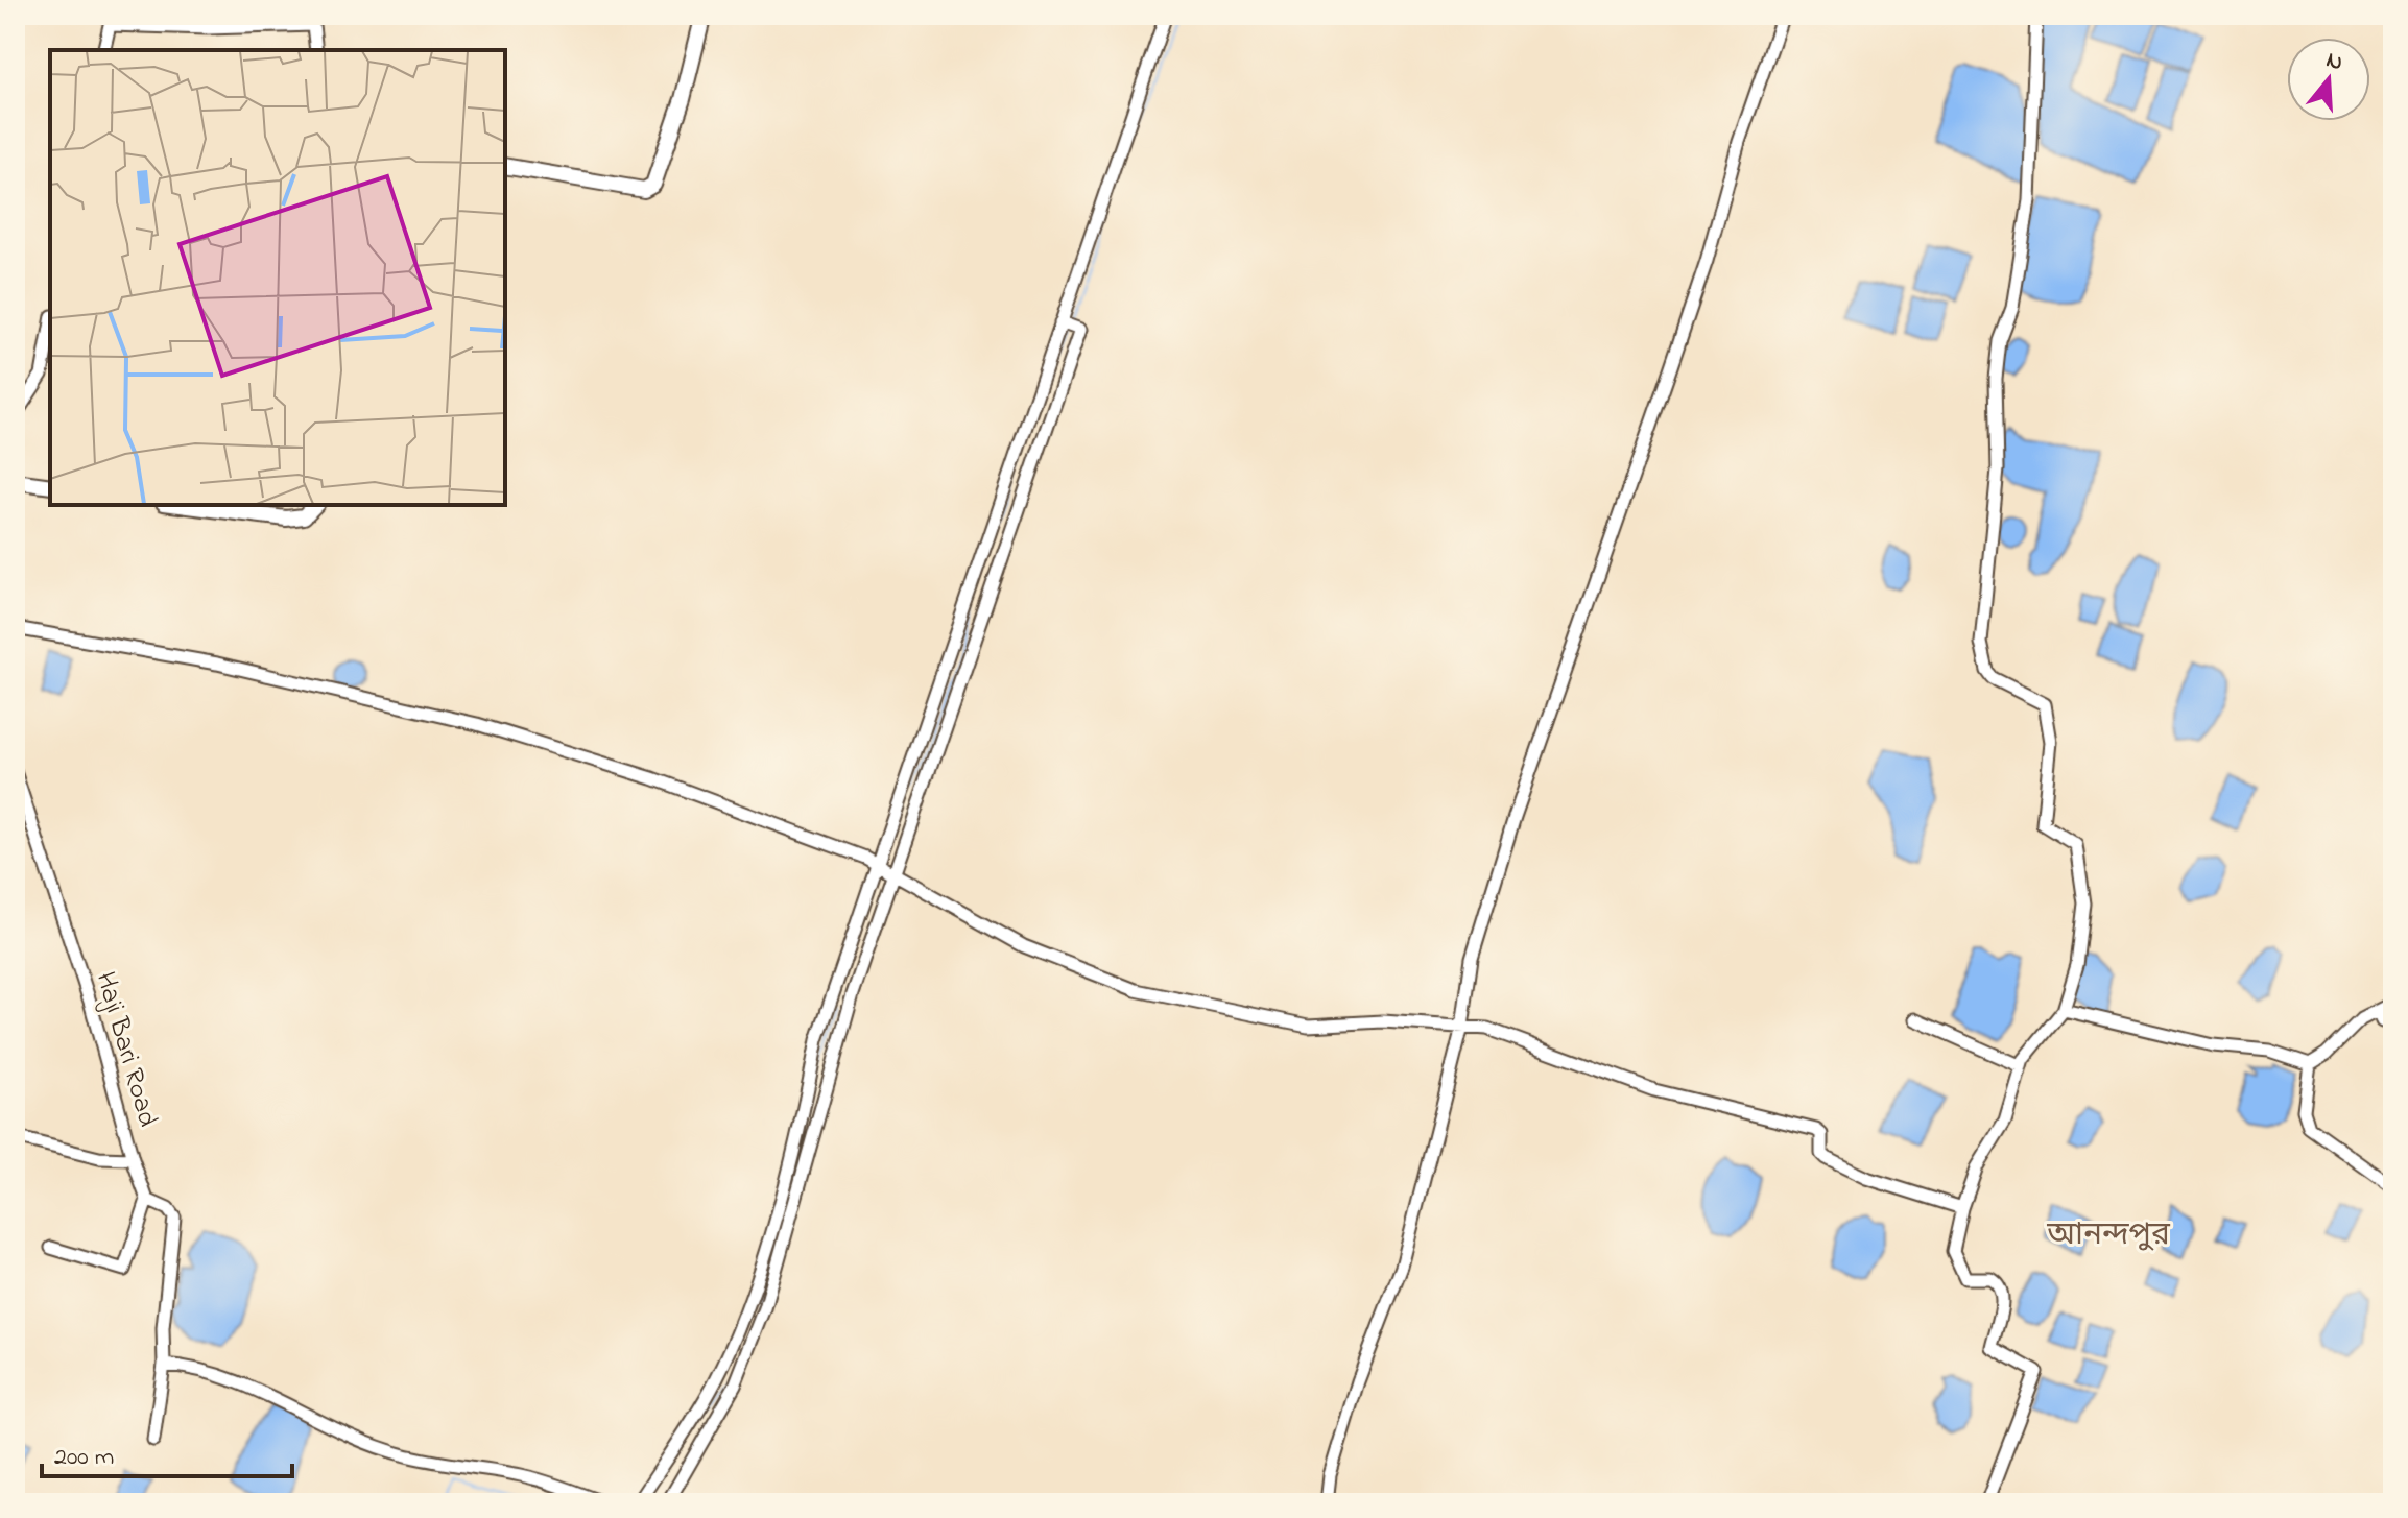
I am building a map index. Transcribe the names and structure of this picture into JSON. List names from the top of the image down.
{
  "streets": {
    "street": ["Haji Bari Road"]
  },
  "districts": ["আনন্দপুর"],
  "scale_bar": "200 m",
  "north": "top"
}
